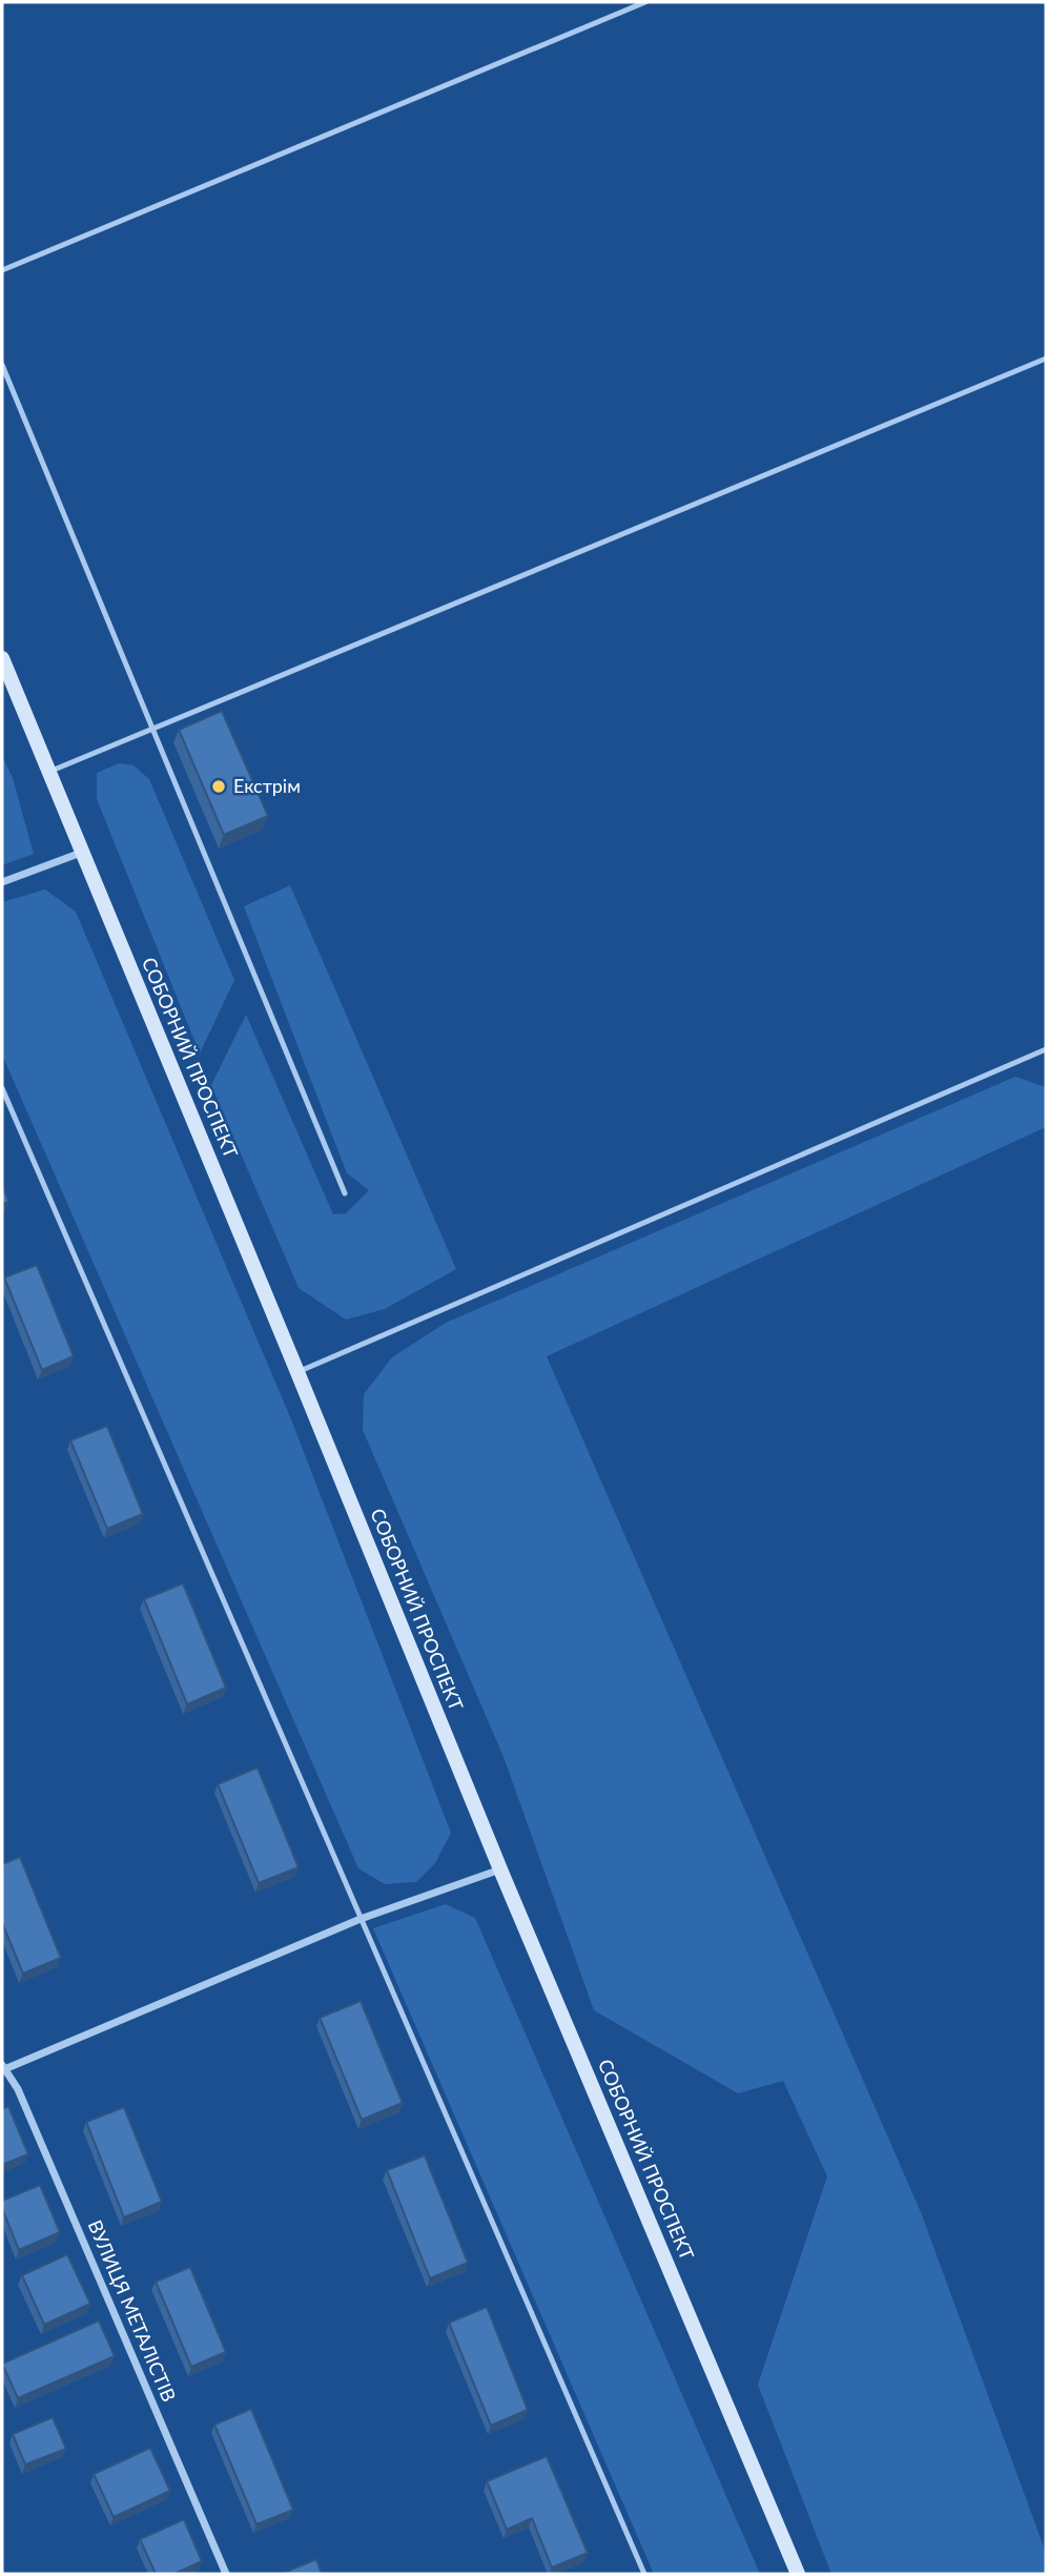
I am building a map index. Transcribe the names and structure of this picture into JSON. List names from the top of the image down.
{
  "streets": {
    "main road": ["СОБОРНИЙ ПРОСПЕКТ"],
    "street": ["ВУЛИЦЯ МЕТАЛІСТІВ"]
  },
  "places": ["Екстрім"]
}
